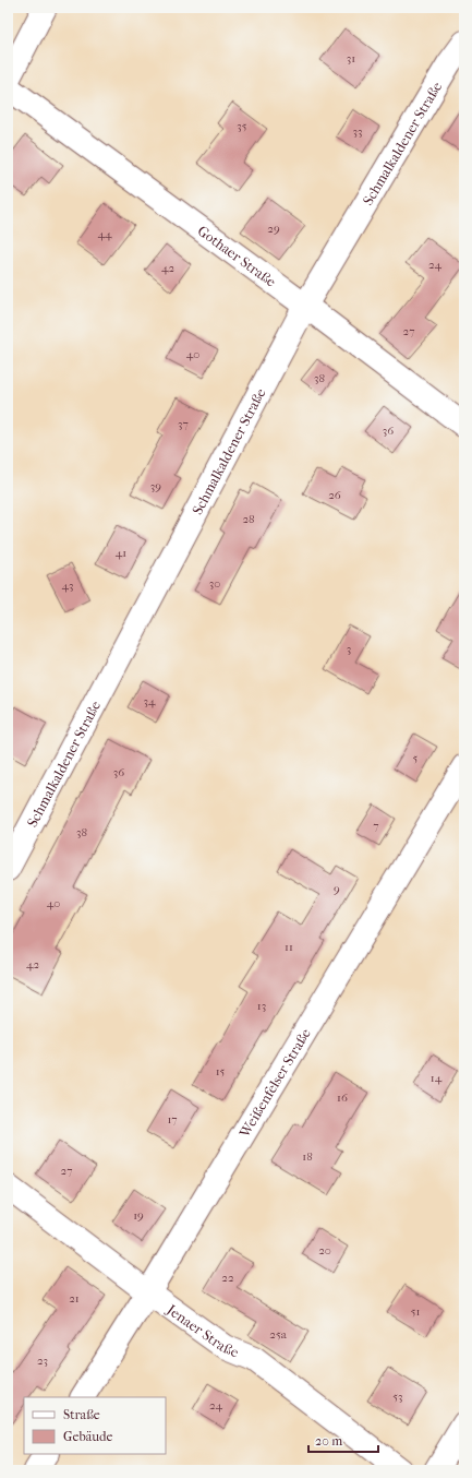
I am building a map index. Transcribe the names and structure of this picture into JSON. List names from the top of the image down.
{
  "streets": {
    "street": [
      "Schmalkaldener Straße",
      "Gothaer Straße",
      "Weißenfelser Straße",
      "Jenaer Straße"
    ]
  },
  "crossings": [
    ["Schmalkaldener Straße", "Gothaer Straße"],
    ["Weißenfelser Straße", "Jenaer Straße"]
  ],
  "house_numbers": [
    "31",
    "35",
    "33",
    "29",
    "44",
    "24",
    "42",
    "27",
    "40",
    "38",
    "37",
    "36",
    "39",
    "26",
    "28",
    "41",
    "30",
    "43",
    "3",
    "34",
    "5",
    "36",
    "7",
    "38",
    "9",
    "40",
    "11",
    "42",
    "13",
    "15",
    "14",
    "16",
    "17",
    "18",
    "27",
    "19",
    "20",
    "22",
    "21",
    "51",
    "25a",
    "23",
    "53",
    "24"
  ],
  "legend": ["Straße", "Gebäude"],
  "scale_bar": "20 m"
}
